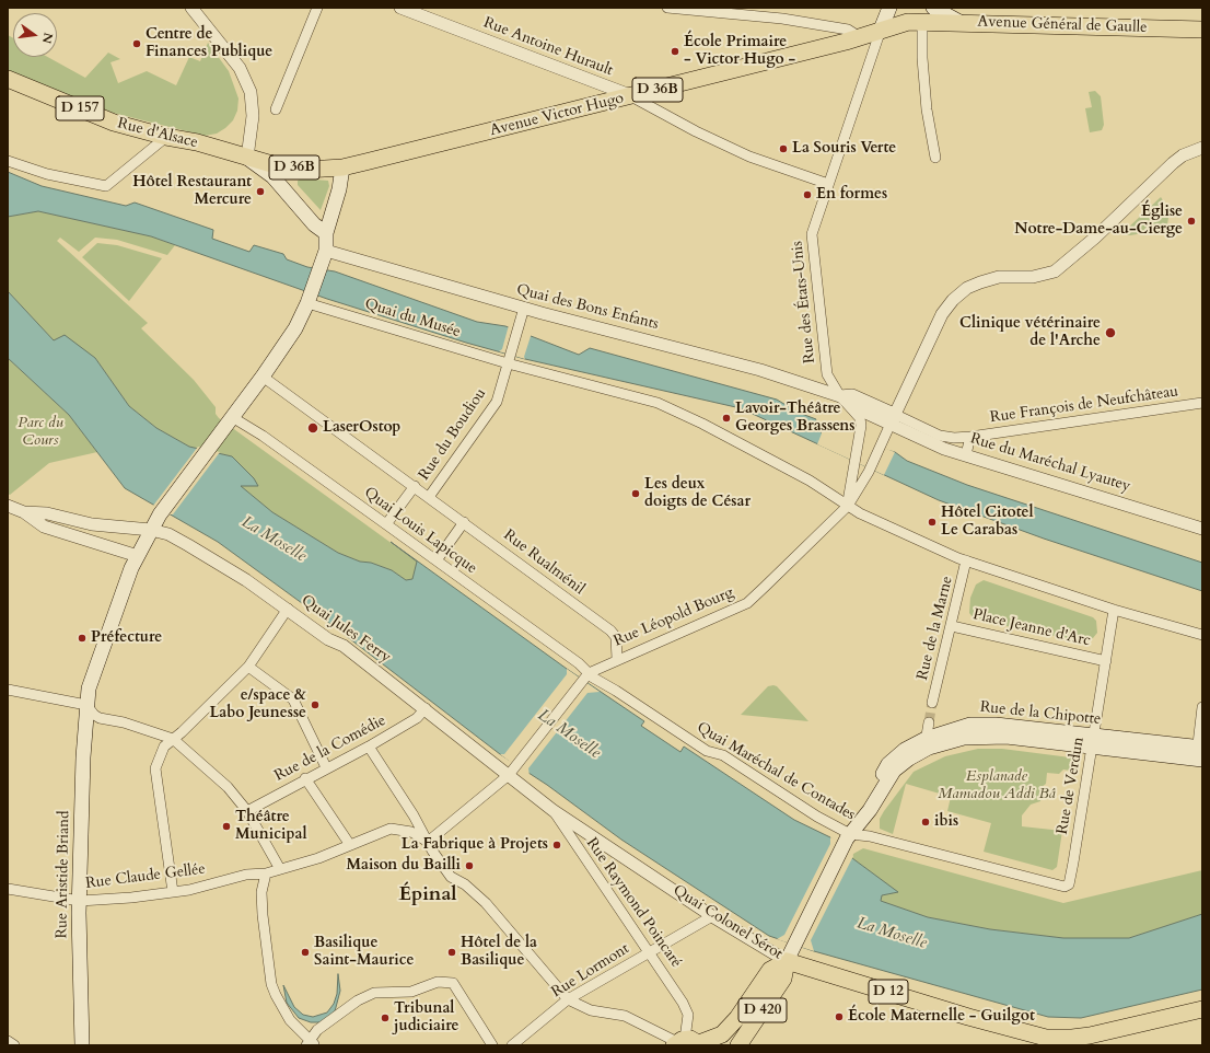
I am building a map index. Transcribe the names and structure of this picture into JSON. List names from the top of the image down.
{
  "streets": {
    "main road": [
      "Avenue Général de Gaulle",
      "D 36B",
      "D 157",
      "Avenue Victor Hugo",
      "Rue d'Alsace",
      "Rue de la Chipotte",
      "Rue Aristide Briand",
      "Quai Colonel Sérot",
      "D 12",
      "D 420"
    ],
    "street": [
      "Rue Antoine Hurault",
      "Rue des États-Unis",
      "Quai des Bons Enfants",
      "Quai du Musée",
      "Rue François de Neufchâteau",
      "Rue du Boudiou",
      "Rue du Maréchal Lyautey",
      "Quai Louis Lapicque",
      "Rue Rualménil",
      "Rue Léopold Bourg",
      "Rue de la Marne",
      "Place Jeanne d'Arc",
      "Quai Jules Ferry",
      "Rue de la Comédie",
      "Quai Maréchal de Contades",
      "Rue de Verdun",
      "Rue Claude Gellée",
      "Rue Raymond Poincaré",
      "Rue Lormont"
    ]
  },
  "crossings": [
    ["Avenue Général de Gaulle", "Avenue Victor Hugo"],
    ["Rue Antoine Hurault", "Avenue Victor Hugo"],
    ["Rue Antoine Hurault", "Rue des États-Unis"],
    ["D 36B", "D 157"],
    ["D 36B", "Avenue Victor Hugo"],
    ["D 36B", "Rue d'Alsace"],
    ["D 36B", "Rue Aristide Briand"],
    ["D 157", "Rue d'Alsace"],
    ["D 157", "Rue Aristide Briand"],
    ["Avenue Victor Hugo", "Rue des États-Unis"],
    ["Avenue Victor Hugo", "Rue Aristide Briand"],
    ["Rue des États-Unis", "Quai des Bons Enfants"],
    ["Rue des États-Unis", "Quai du Musée"],
    ["Rue des États-Unis", "Rue Léopold Bourg"],
    ["Quai des Bons Enfants", "Rue François de Neufchâteau"],
    ["Quai des Bons Enfants", "Rue du Boudiou"],
    ["Quai des Bons Enfants", "Rue du Maréchal Lyautey"],
    ["Quai des Bons Enfants", "Rue Léopold Bourg"],
    ["Quai des Bons Enfants", "Rue Aristide Briand"],
    ["Quai du Musée", "Rue du Boudiou"],
    ["Quai du Musée", "Rue Léopold Bourg"],
    ["Quai du Musée", "Rue de la Marne"],
    ["Quai du Musée", "Rue Aristide Briand"],
    ["Rue François de Neufchâteau", "Rue du Maréchal Lyautey"],
    ["Rue François de Neufchâteau", "Rue Léopold Bourg"],
    ["Rue du Boudiou", "Rue Rualménil"],
    ["Rue du Maréchal Lyautey", "Rue Léopold Bourg"],
    ["Quai Louis Lapicque", "Rue Léopold Bourg"],
    ["Quai Louis Lapicque", "Quai Maréchal de Contades"],
    ["Quai Louis Lapicque", "Rue Aristide Briand"],
    ["Rue Rualménil", "Rue Léopold Bourg"],
    ["Rue Rualménil", "Rue Aristide Briand"],
    ["Rue Léopold Bourg", "Quai Maréchal de Contades"],
    ["Rue de la Marne", "Place Jeanne d'Arc"],
    ["Place Jeanne d'Arc", "Rue de Verdun"],
    ["Quai Jules Ferry", "Rue de la Comédie"],
    ["Quai Jules Ferry", "Rue Aristide Briand"],
    ["Quai Jules Ferry", "Quai Colonel Sérot"],
    ["Rue de la Chipotte", "Quai Maréchal de Contades"],
    ["Rue de la Chipotte", "Rue de Verdun"],
    ["Rue de la Chipotte", "Quai Colonel Sérot"],
    ["Rue de la Chipotte", "D 420"],
    ["Quai Maréchal de Contades", "Rue de Verdun"],
    ["Rue Aristide Briand", "Rue Claude Gellée"],
    ["Rue Raymond Poincaré", "Quai Colonel Sérot"],
    ["Rue Raymond Poincaré", "Rue Lormont"],
    ["Rue Raymond Poincaré", "D 420"],
    ["Quai Colonel Sérot", "Rue Lormont"],
    ["Quai Colonel Sérot", "D 420"]
  ],
  "districts": ["Épinal"],
  "water": ["La Moselle"],
  "parks": ["Parc du Cours", "Esplanade Mamadou Addi Bâ"],
  "places": [
    "Centre de Finances Publique",
    "École Primaire - Victor Hugo -",
    "La Souris Verte",
    "Hôtel Restaurant Mercure",
    "En formes",
    "Église Notre-Dame-au-Cierge",
    "Clinique vétérinaire de l'Arche",
    "Lavoir-Théâtre Georges Brassens",
    "LaserOstop",
    "Les deux doigts de César",
    "Hôtel Citotel Le Carabas",
    "Préfecture",
    "e/space & Labo Jeunesse",
    "ibis",
    "Théâtre Municipal",
    "La Fabrique à Projets",
    "Maison du Bailli",
    "Basilique Saint-Maurice",
    "Hôtel de la Basilique",
    "École Maternelle - Guilgot",
    "Tribunal judiciaire"
  ],
  "north": "right"
}
